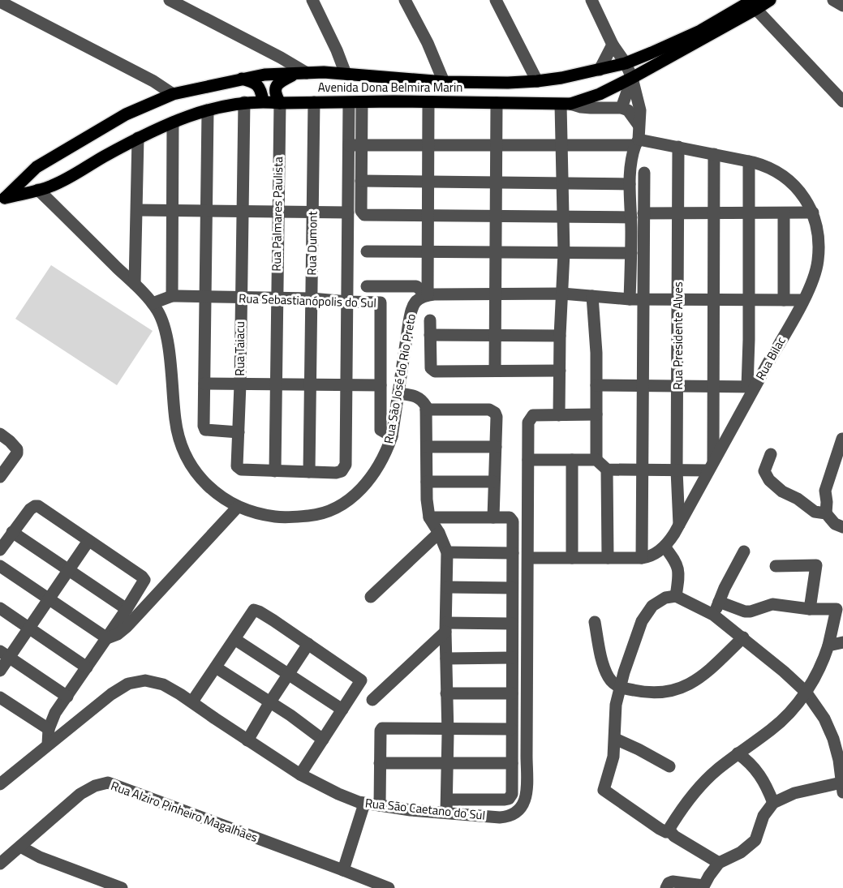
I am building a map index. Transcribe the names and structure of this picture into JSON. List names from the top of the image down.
{
  "streets": {
    "main road": ["Avenida Dona Belmira Marin"],
    "street": [
      "Rua Palmares Paulista",
      "Rua Dumont",
      "Rua Sebastianópolis do Sul",
      "Rua Presidente Alves",
      "Rua Taiacu",
      "Rua Bilac",
      "Rua São José do Rio Preto",
      "Rua São Caetano do Sul",
      "Rua Alziro Pinheiro Magalhães"
    ]
  },
  "crossings": [
    ["Avenida Dona Belmira Marin", "Rua Palmares Paulista"],
    ["Avenida Dona Belmira Marin", "Rua Dumont"],
    ["Avenida Dona Belmira Marin", "Rua Taiacu"],
    ["Avenida Dona Belmira Marin", "Rua São José do Rio Preto"],
    ["Rua Palmares Paulista", "Rua Sebastianópolis do Sul"],
    ["Rua Palmares Paulista", "Rua Taiacu"],
    ["Rua Dumont", "Rua Sebastianópolis do Sul"],
    ["Rua Dumont", "Rua Taiacu"],
    ["Rua Sebastianópolis do Sul", "Rua Taiacu"],
    ["Rua Sebastianópolis do Sul", "Rua São José do Rio Preto"],
    ["Rua Presidente Alves", "Rua Bilac"],
    ["Rua Bilac", "Rua São Caetano do Sul"]
  ]
}
